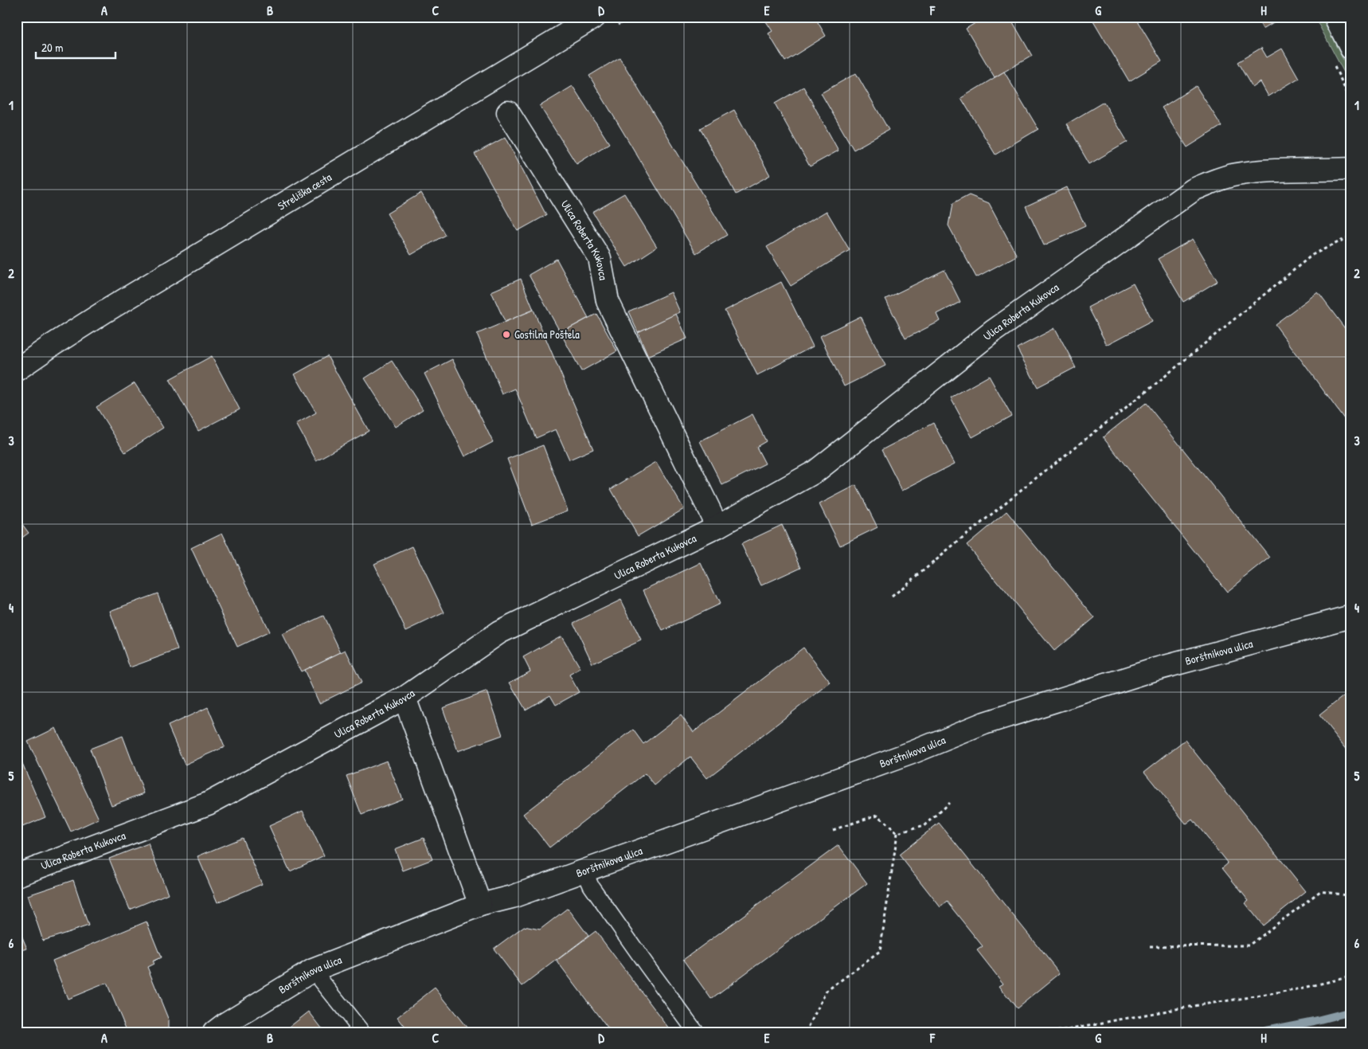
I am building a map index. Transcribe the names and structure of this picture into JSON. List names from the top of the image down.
{
  "streets": {
    "street": ["Streliška cesta", "Ulica Roberta Kukovca", "Borštnikova ulica"]
  },
  "places": ["Gostilna Poštela"],
  "scale_bar": "20 m",
  "grid": {
    "columns": [
      "A",
      "B",
      "C",
      "D",
      "E",
      "F",
      "G",
      "H"
    ],
    "rows": [
      "1",
      "2",
      "3",
      "4",
      "5",
      "6"
    ]
  }
}
